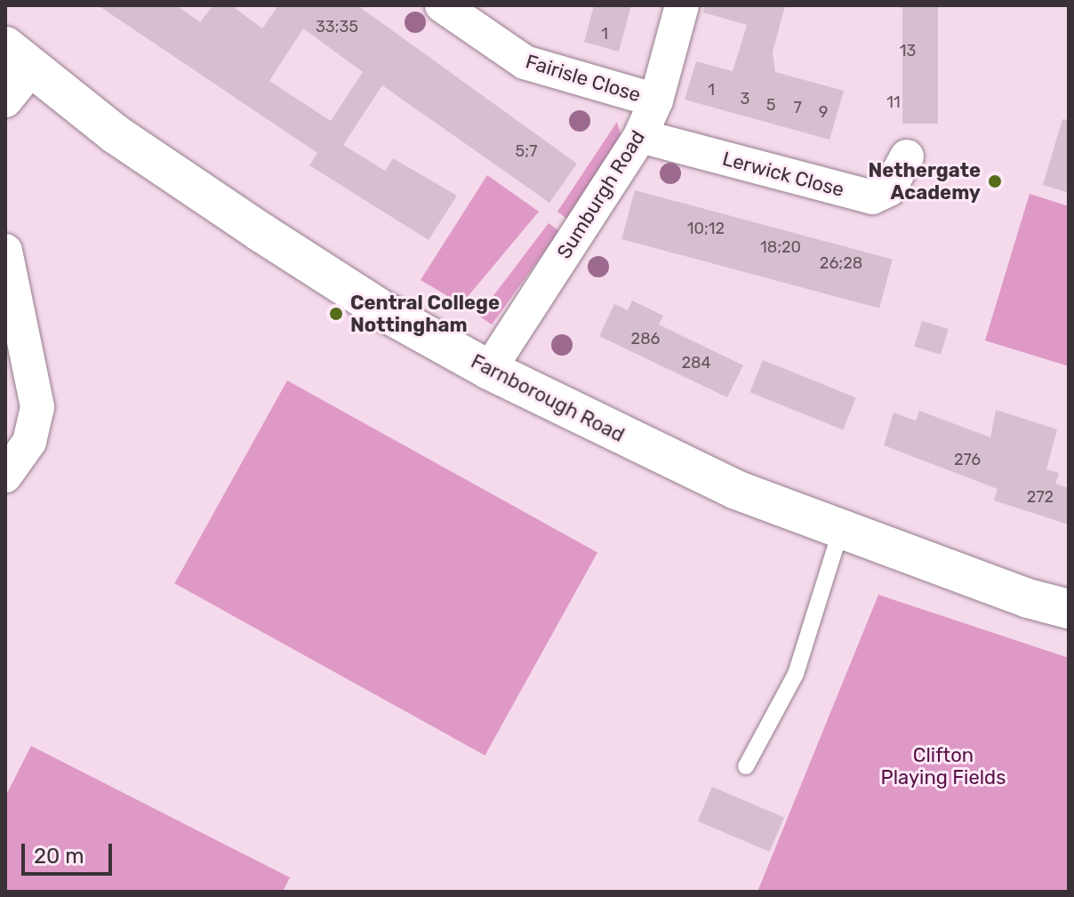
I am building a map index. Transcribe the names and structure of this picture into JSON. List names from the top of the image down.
{
  "streets": {
    "street": [
      "Fairisle Close",
      "Lerwick Close",
      "Sumburgh Road",
      "Farnborough Road"
    ]
  },
  "crossings": [
    ["Fairisle Close", "Sumburgh Road"],
    ["Lerwick Close", "Sumburgh Road"],
    ["Sumburgh Road", "Farnborough Road"]
  ],
  "parks": ["Clifton Playing Fields"],
  "places": ["Nethergate Academy", "Central College Nottingham"],
  "house_numbers": [
    "33;35",
    "1",
    "13",
    "1",
    "3",
    "11",
    "5",
    "7",
    "9",
    "5;7",
    "10;12",
    "18;20",
    "26;28",
    "286",
    "284",
    "276",
    "272"
  ],
  "scale_bar": "20 m"
}
